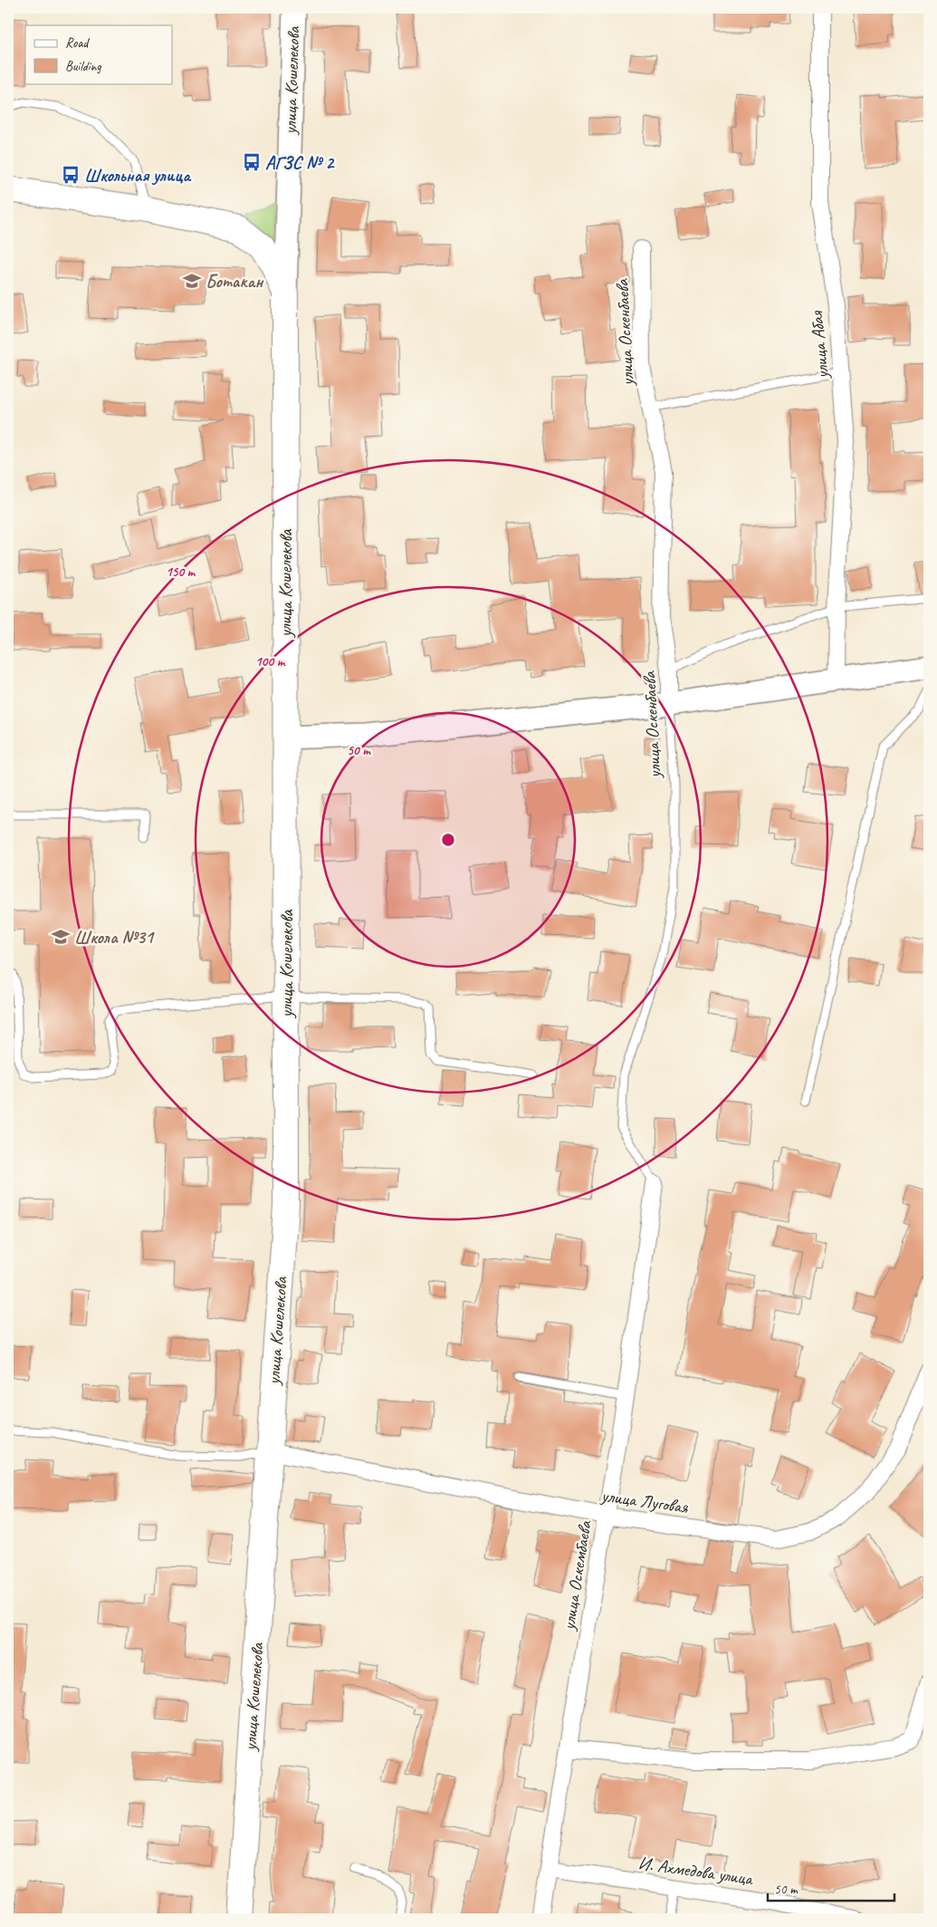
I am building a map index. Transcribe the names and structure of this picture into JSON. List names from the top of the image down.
{
  "streets": {
    "main road": ["улица Кошелекова"],
    "street": [
      "улица Оскенбаева",
      "улица Абая",
      "улица Луговая",
      "улица Оскембаева",
      "И. Ахмедова улица"
    ]
  },
  "crossings": [
    ["улица Кошелекова", "улица Луговая"],
    ["улица Оскенбаева", "улица Оскембаева"],
    ["улица Луговая", "улица Оскембаева"],
    ["улица Оскембаева", "И. Ахмедова улица"]
  ],
  "places": {
    "bus stop": ["АГЗС № 2", "Школьная улица"],
    "school or university": ["Ботакан", "Школа №31"]
  },
  "legend": ["Road", "Building"],
  "scale_bar": "50 m",
  "rings": ["150 m", "100 m", "50 m"]
}
